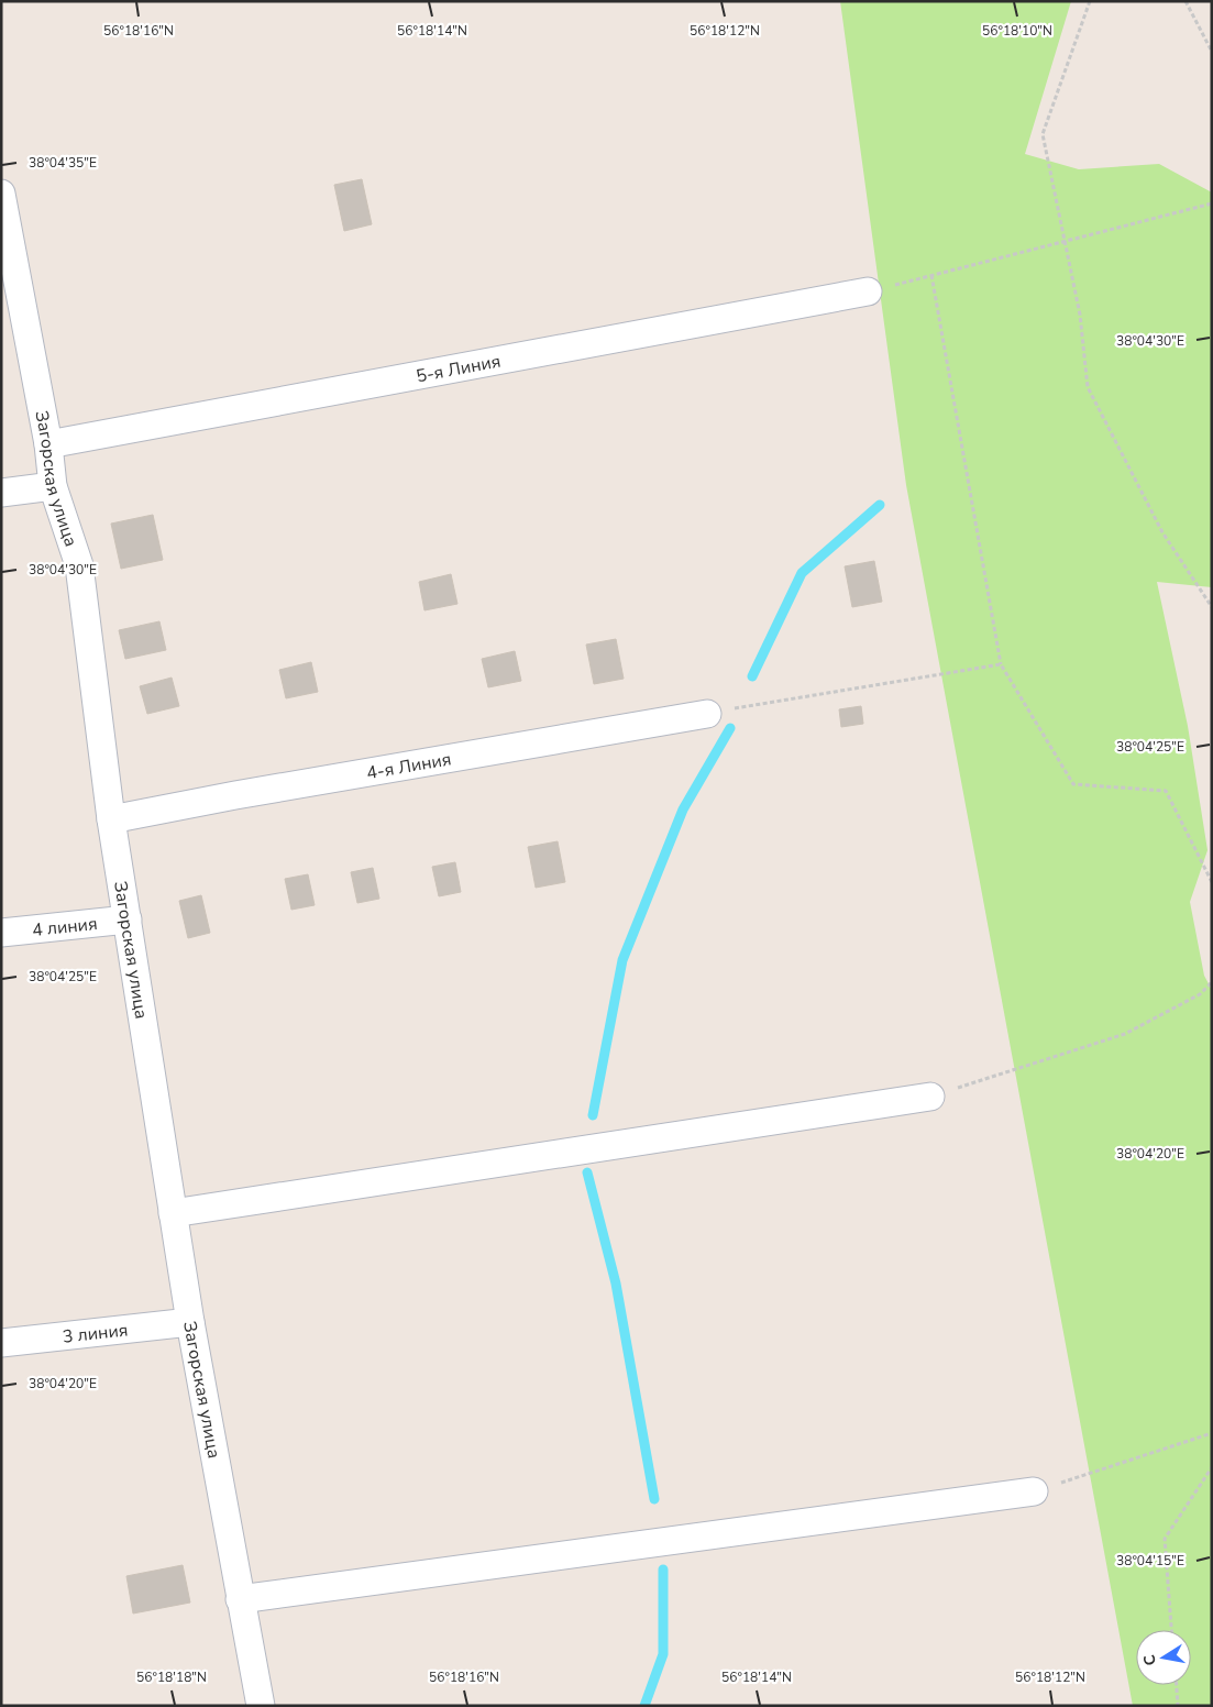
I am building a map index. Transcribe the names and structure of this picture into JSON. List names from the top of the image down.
{
  "streets": {
    "street": [
      "5-я Линия",
      "Загорская улица",
      "4-я Линия",
      "4 линия",
      "3 линия"
    ]
  },
  "crossings": [
    ["5-я Линия", "Загорская улица"],
    ["Загорская улица", "4-я Линия"],
    ["Загорская улица", "4 линия"],
    ["Загорская улица", "3 линия"]
  ],
  "north": "left",
  "coordinates": [
    "56°18'16\"N",
    "56°18'14\"N",
    "56°18'12\"N",
    "56°18'10\"N",
    "38°04'35\"E",
    "38°04'30\"E",
    "38°04'25\"E",
    "38°04'20\"E",
    "38°04'15\"E",
    "56°18'18\"N"
  ]
}
